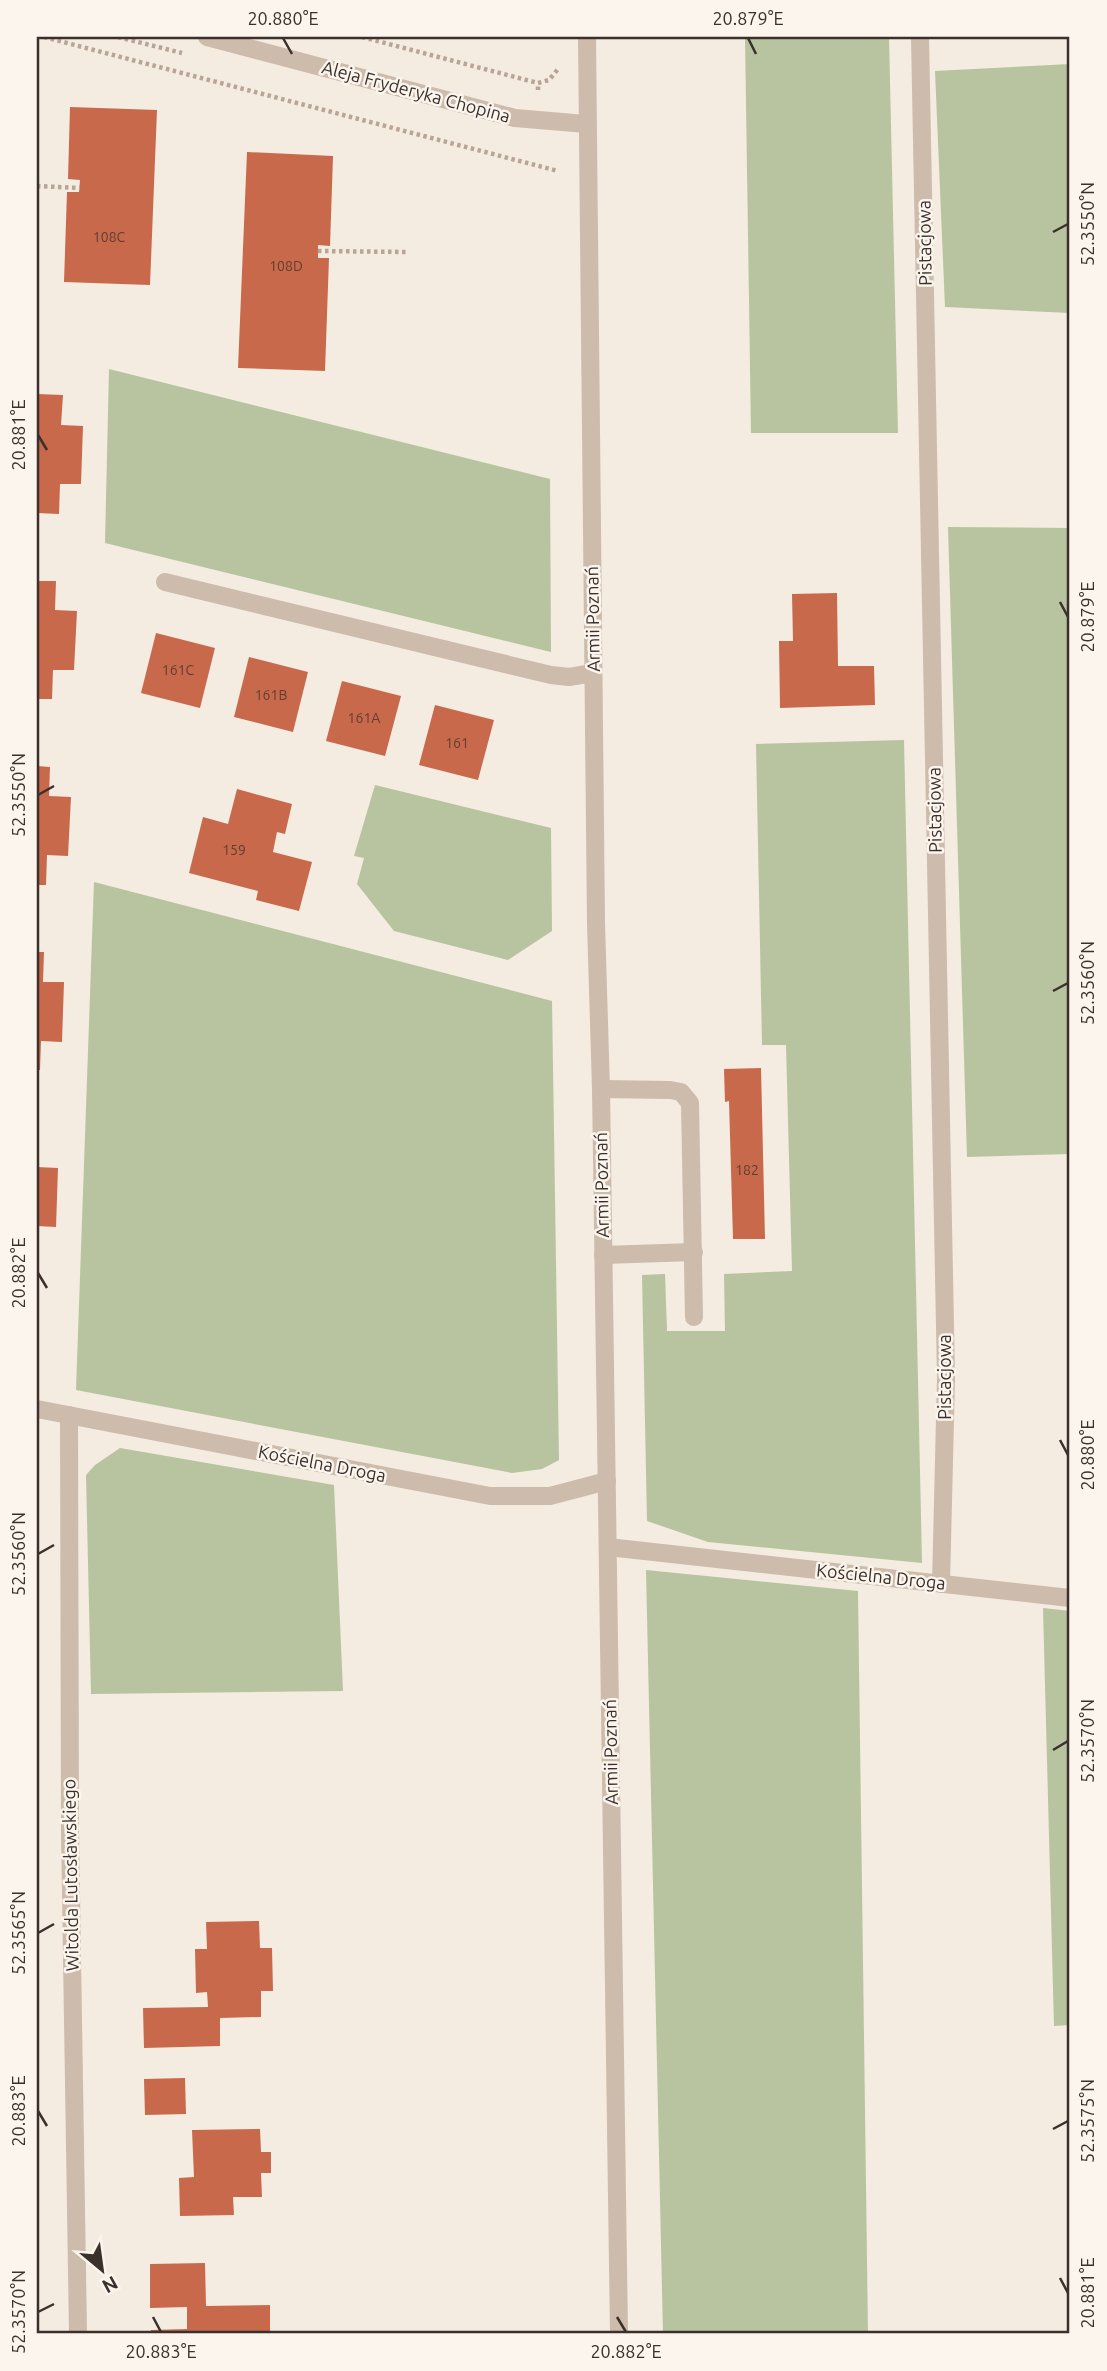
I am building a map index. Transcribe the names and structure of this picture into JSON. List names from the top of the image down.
{
  "streets": {
    "street": [
      "Aleja Fryderyka Chopina",
      "Pistacjowa",
      "Armii Poznań",
      "Kościelna Droga",
      "Witolda Lutosławskiego"
    ]
  },
  "crossings": [
    ["Aleja Fryderyka Chopina", "Armii Poznań"],
    ["Pistacjowa", "Kościelna Droga"],
    ["Armii Poznań", "Kościelna Droga"],
    ["Kościelna Droga", "Witolda Lutosławskiego"]
  ],
  "house_numbers": [
    "108C",
    "108D",
    "161C",
    "161B",
    "161A",
    "161",
    "159",
    "182"
  ],
  "north": "bottom right",
  "coordinates": [
    "20.880°E",
    "20.879°E",
    "52.3550°N",
    "20.881°E",
    "52.3560°N",
    "20.882°E",
    "52.3570°N",
    "52.3565°N",
    "20.883°E",
    "52.3575°N"
  ]
}
